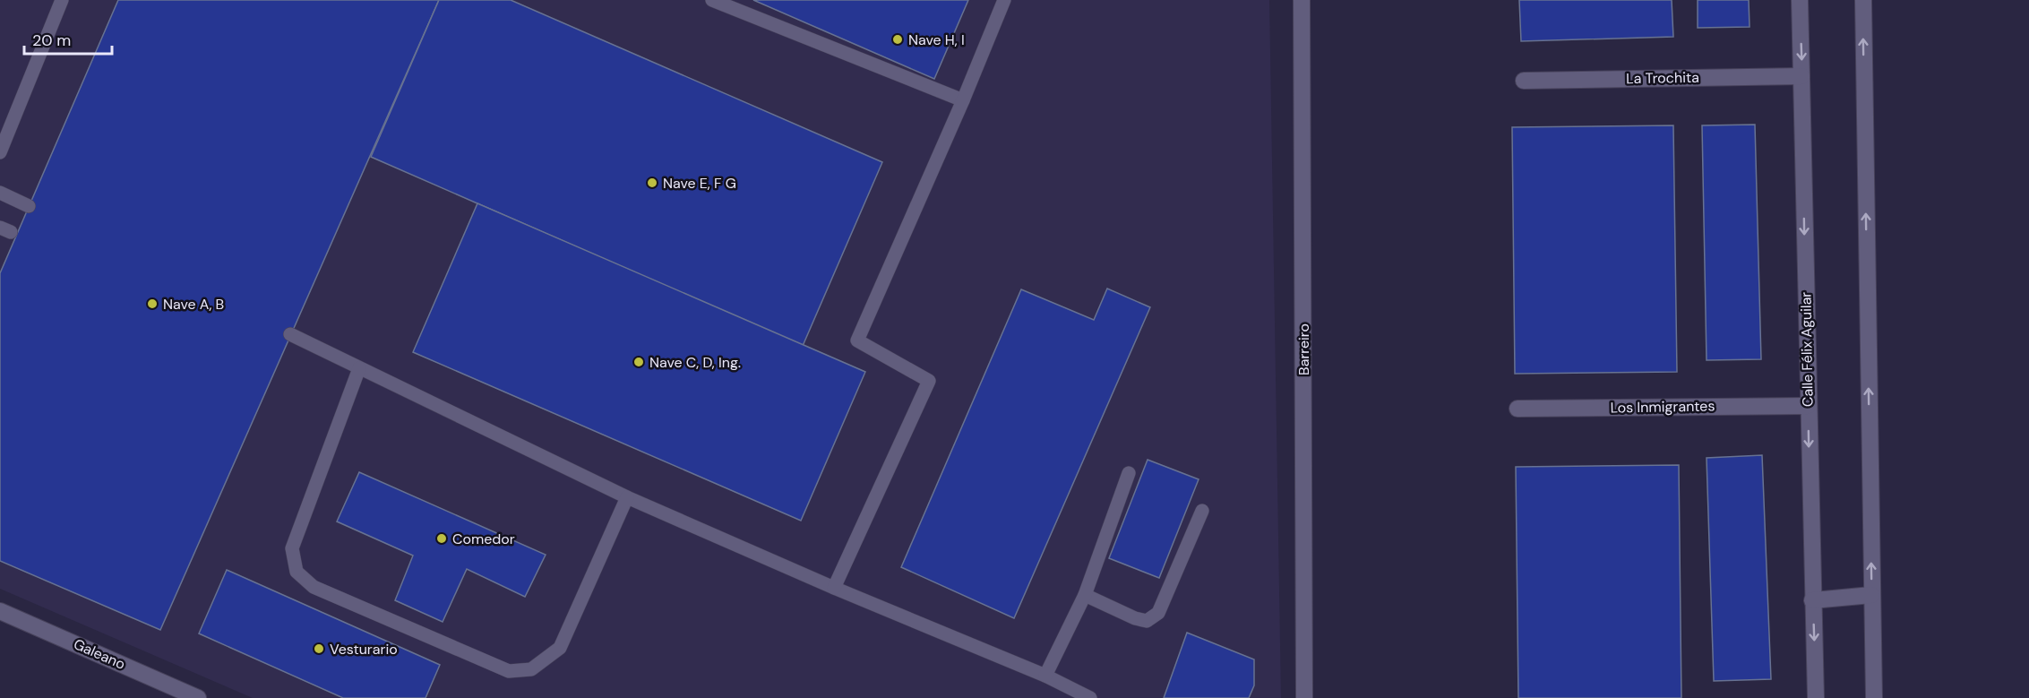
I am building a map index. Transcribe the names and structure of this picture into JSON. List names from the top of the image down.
{
  "streets": {
    "street": [
      "La Trochita",
      "Barreiro",
      "Calle Félix Aguilar",
      "Los Inmigrantes",
      "Galeano"
    ]
  },
  "crossings": [
    ["La Trochita", "Calle Félix Aguilar"],
    ["Calle Félix Aguilar", "Los Inmigrantes"]
  ],
  "places": [
    "Nave H, I",
    "Nave E, F G",
    "Nave A, B",
    "Nave C, D, Ing.",
    "Comedor",
    "Vesturario"
  ],
  "scale_bar": "20 m"
}
